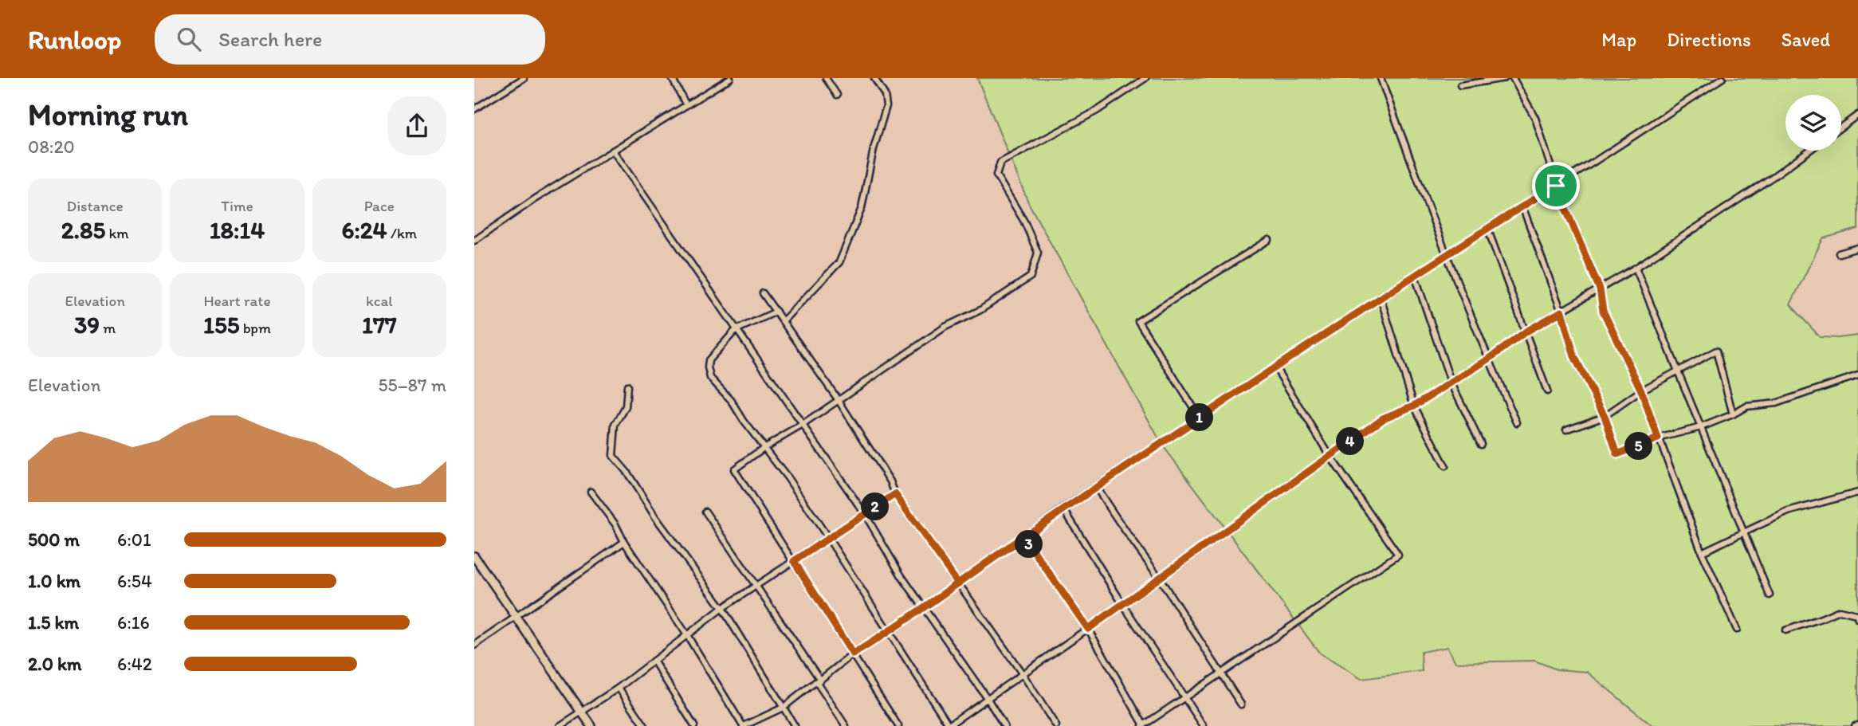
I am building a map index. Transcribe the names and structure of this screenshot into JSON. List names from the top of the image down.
{
  "page": {
    "header": "Runloop",
    "search": "Search here",
    "nav": ["Map", "Directions", "Saved"],
    "heading": ["Morning run", "08:20"],
    "stats": [
      ["Distance", "2.85 km"],
      ["Time", "18:14"],
      ["Pace", "6:24 /km"],
      ["Elevation", "39 m"],
      ["Heart rate", "155 bpm"],
      ["kcal", "177"]
    ],
    "chart": ["Elevation", "55–87 m"],
    "pins": [
      "1",
      "4",
      "5",
      "2",
      "3"
    ],
    "list": [
      {
        "name": "500 m",
        "note": "6:01"
      },
      {
        "name": "1.0 km",
        "note": "6:54"
      },
      {
        "name": "1.5 km",
        "note": "6:16"
      },
      {
        "name": "2.0 km",
        "note": "6:42"
      }
    ]
  }
}
